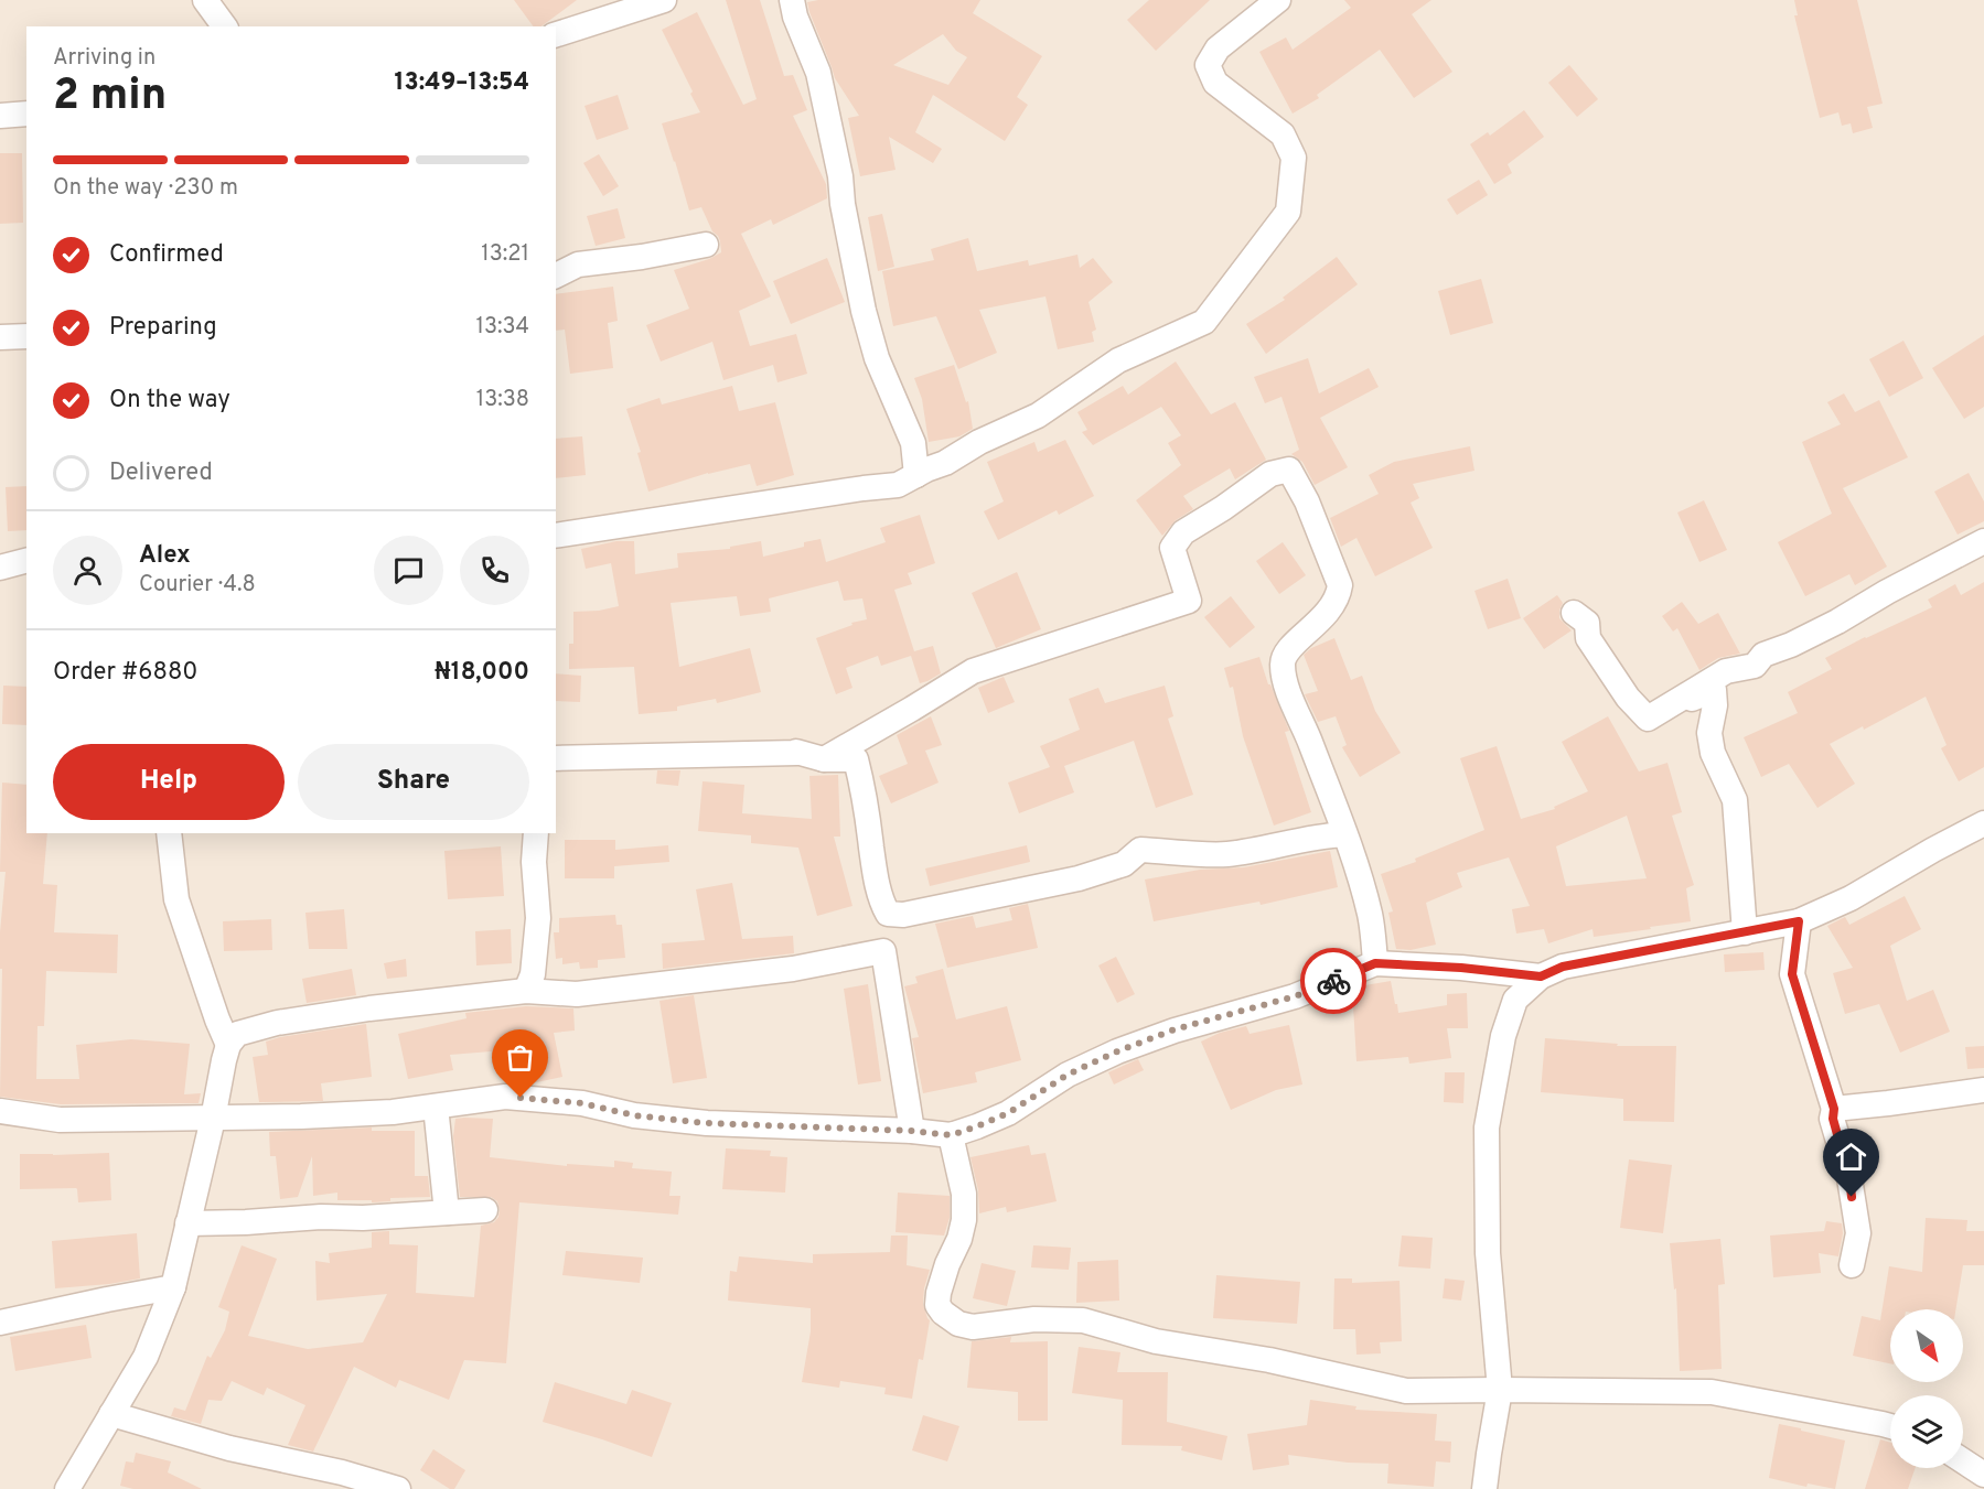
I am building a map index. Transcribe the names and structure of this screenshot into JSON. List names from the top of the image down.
{
  "north": "bottom right",
  "page": {
    "heading": ["2 min", "Arriving in", "13:49–13:54"],
    "panel": [
      "Alex",
      "Courier · 4.8",
      "Order #6880",
      "₦18,000"
    ],
    "bar": "On the way · 230 m",
    "list": [
      ["Confirmed", "13:21"],
      ["Preparing", "13:34"],
      ["On the way", "13:38"],
      "Delivered"
    ],
    "buttons": ["Help", "Share"]
  }
}
